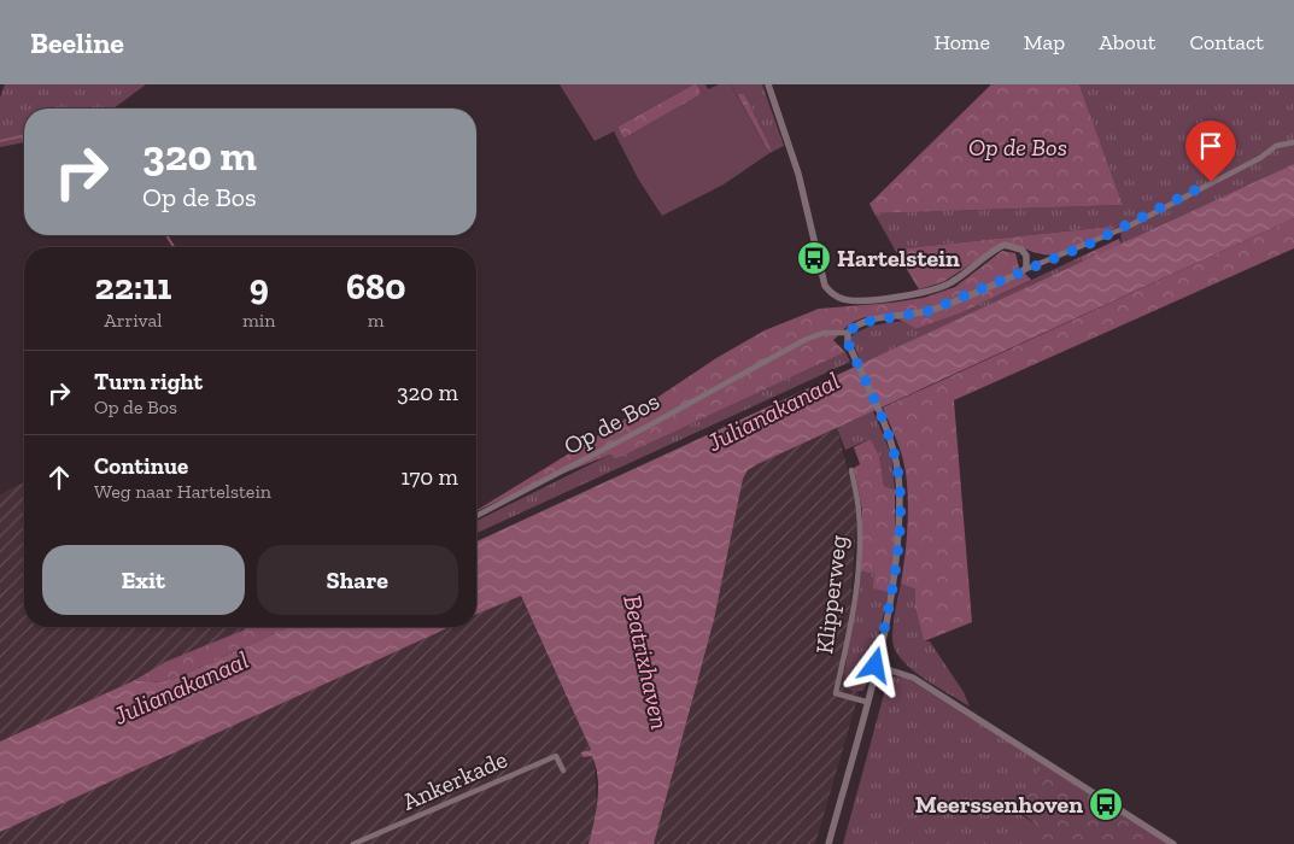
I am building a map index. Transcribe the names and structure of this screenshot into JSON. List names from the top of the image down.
{
  "streets": {
    "street": ["Op de Bos", "Klipperweg", "Ankerkade"]
  },
  "water": ["Julianakanaal", "Beatrixhaven"],
  "parks": ["Op de Bos"],
  "places": {
    "bus stop": ["Hartelstein", "Meerssenhoven"]
  },
  "page": {
    "header": "Beeline",
    "nav": [
      "Home",
      "Map",
      "About",
      "Contact"
    ],
    "turn": ["320 m", "Op de Bos"],
    "eta": [
      "22:11",
      "Arrival",
      "9",
      "min",
      "680",
      "m"
    ],
    "list": [
      {
        "name": "Turn right",
        "note": "Op de Bos",
        "value": "320 m"
      },
      {
        "name": "Continue",
        "note": "Weg naar Hartelstein",
        "value": "170 m"
      }
    ],
    "buttons": ["Exit", "Share"]
  }
}
